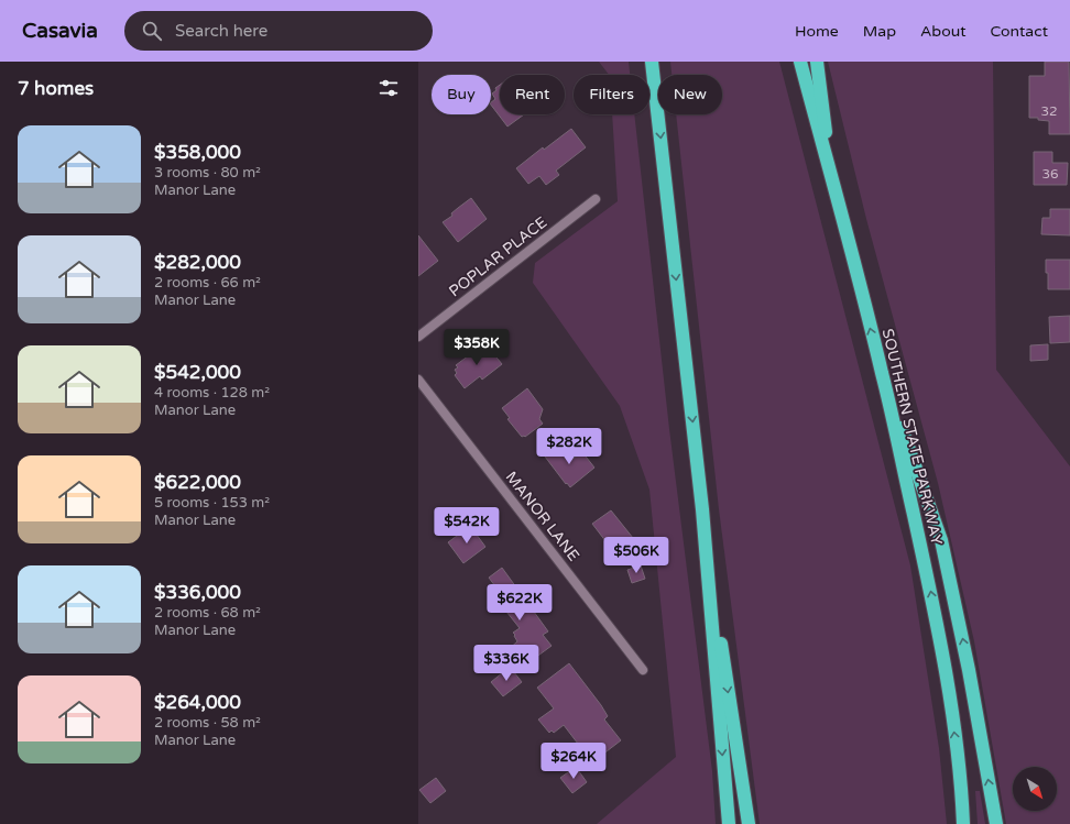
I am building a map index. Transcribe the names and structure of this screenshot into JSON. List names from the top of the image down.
{
  "streets": {
    "highway": ["SOUTHERN STATE PARKWAY"],
    "street": ["POPLAR PLACE", "MANOR LANE"]
  },
  "house_numbers": ["32", "36"],
  "north": "bottom right",
  "page": {
    "header": "Casavia",
    "search": "Search here",
    "nav": [
      "Home",
      "Map",
      "About",
      "Contact"
    ],
    "heading": "7 homes",
    "chip": [
      "Buy",
      "Rent",
      "Filters",
      "New"
    ],
    "list": [
      {
        "name": "$358,000",
        "note": "3 rooms · 80 m² · Manor Lane"
      },
      {
        "name": "$282,000",
        "note": "2 rooms · 66 m² · Manor Lane"
      },
      {
        "name": "$542,000",
        "note": "4 rooms · 128 m² · Manor Lane"
      },
      {
        "name": "$622,000",
        "note": "5 rooms · 153 m² · Manor Lane"
      },
      {
        "name": "$336,000",
        "note": "2 rooms · 68 m² · Manor Lane"
      },
      {
        "name": "$264,000",
        "note": "2 rooms · 58 m² · Manor Lane"
      }
    ],
    "price": [
      "$358K",
      "$282K",
      "$542K",
      "$506K",
      "$622K",
      "$336K",
      "$264K"
    ]
  }
}
